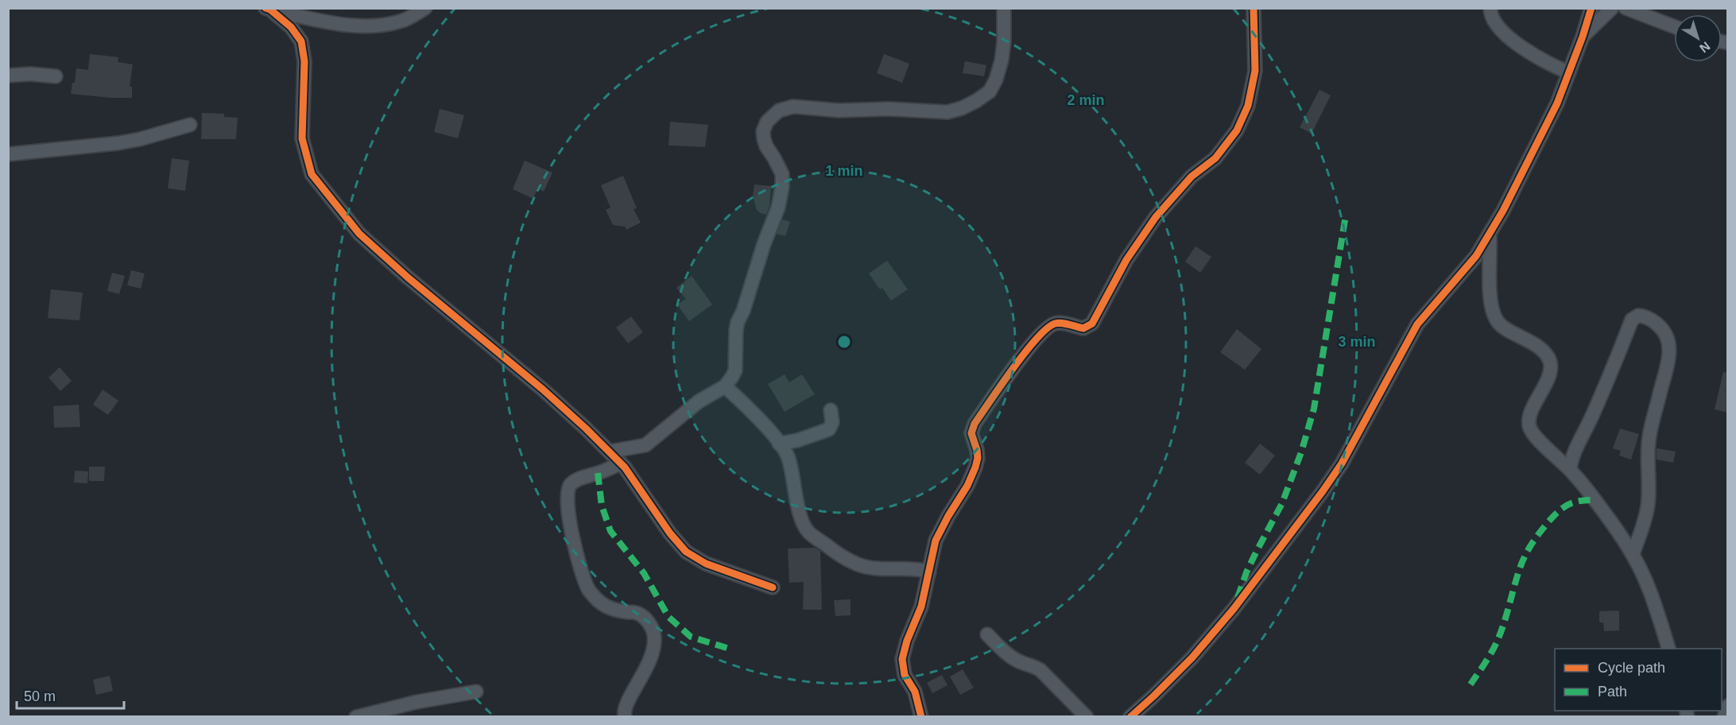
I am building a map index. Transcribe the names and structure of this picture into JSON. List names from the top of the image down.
{
  "legend": ["Cycle path", "Path"],
  "scale_bar": "50 m",
  "north": "bottom right",
  "rings": ["2 min", "1 min", "3 min"]
}
